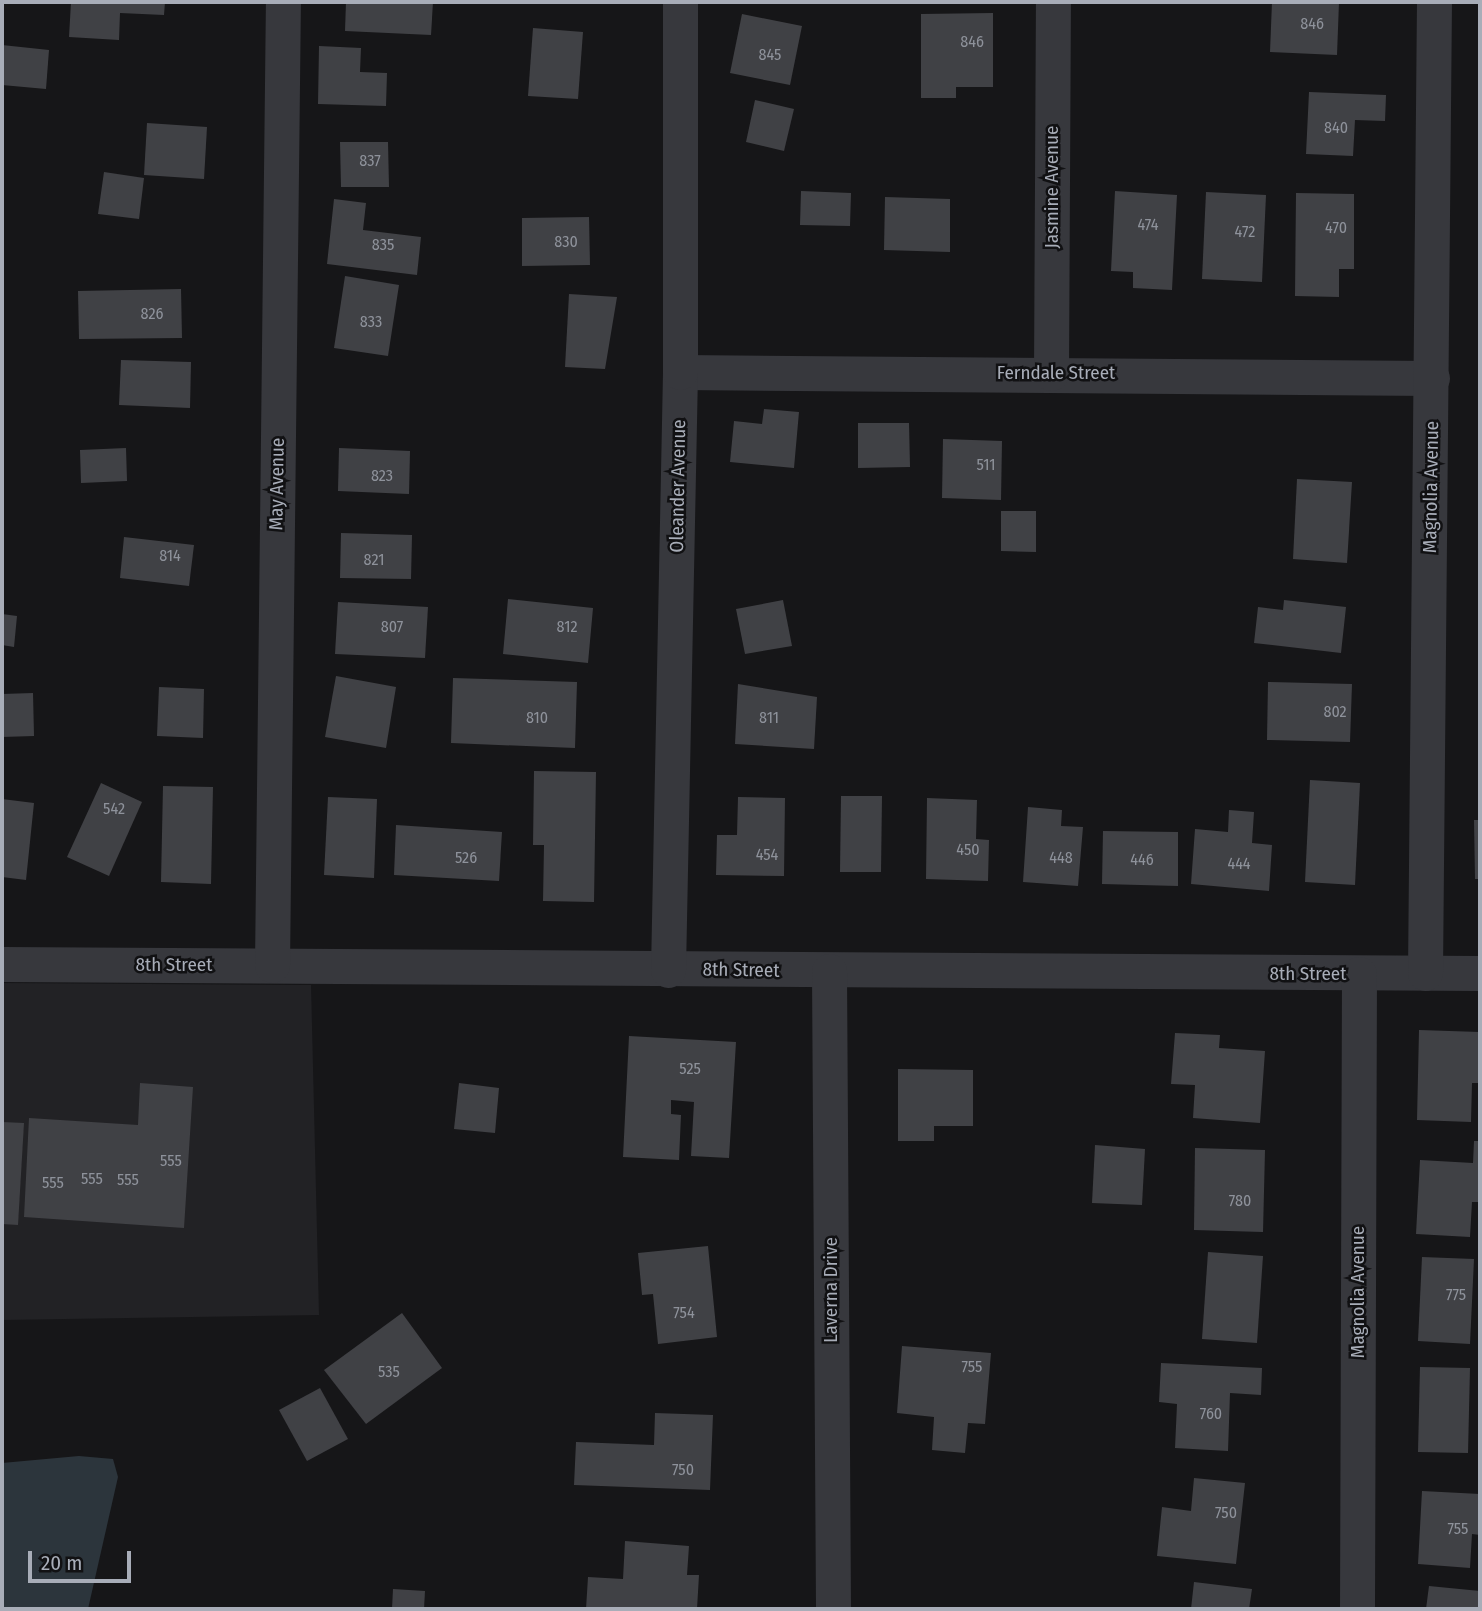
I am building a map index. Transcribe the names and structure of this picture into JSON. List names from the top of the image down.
{
  "streets": {
    "street": [
      "Jasmine Avenue",
      "Ferndale Street",
      "May Avenue",
      "Oleander Avenue",
      "Magnolia Avenue",
      "8th Street",
      "Laverna Drive"
    ]
  },
  "crossings": [
    ["Jasmine Avenue", "Ferndale Street"],
    ["Ferndale Street", "Oleander Avenue"],
    ["Ferndale Street", "Magnolia Avenue"],
    ["May Avenue", "8th Street"],
    ["Oleander Avenue", "8th Street"],
    ["Magnolia Avenue", "8th Street"],
    ["8th Street", "Laverna Drive"]
  ],
  "house_numbers": [
    "846",
    "846",
    "845",
    "840",
    "837",
    "474",
    "470",
    "472",
    "830",
    "835",
    "826",
    "833",
    "511",
    "823",
    "814",
    "821",
    "807",
    "812",
    "802",
    "810",
    "811",
    "542",
    "450",
    "454",
    "526",
    "448",
    "446",
    "444",
    "525",
    "555",
    "555",
    "555",
    "555",
    "780",
    "775",
    "754",
    "755",
    "535",
    "760",
    "750",
    "750",
    "755"
  ],
  "scale_bar": "20 m"
}
